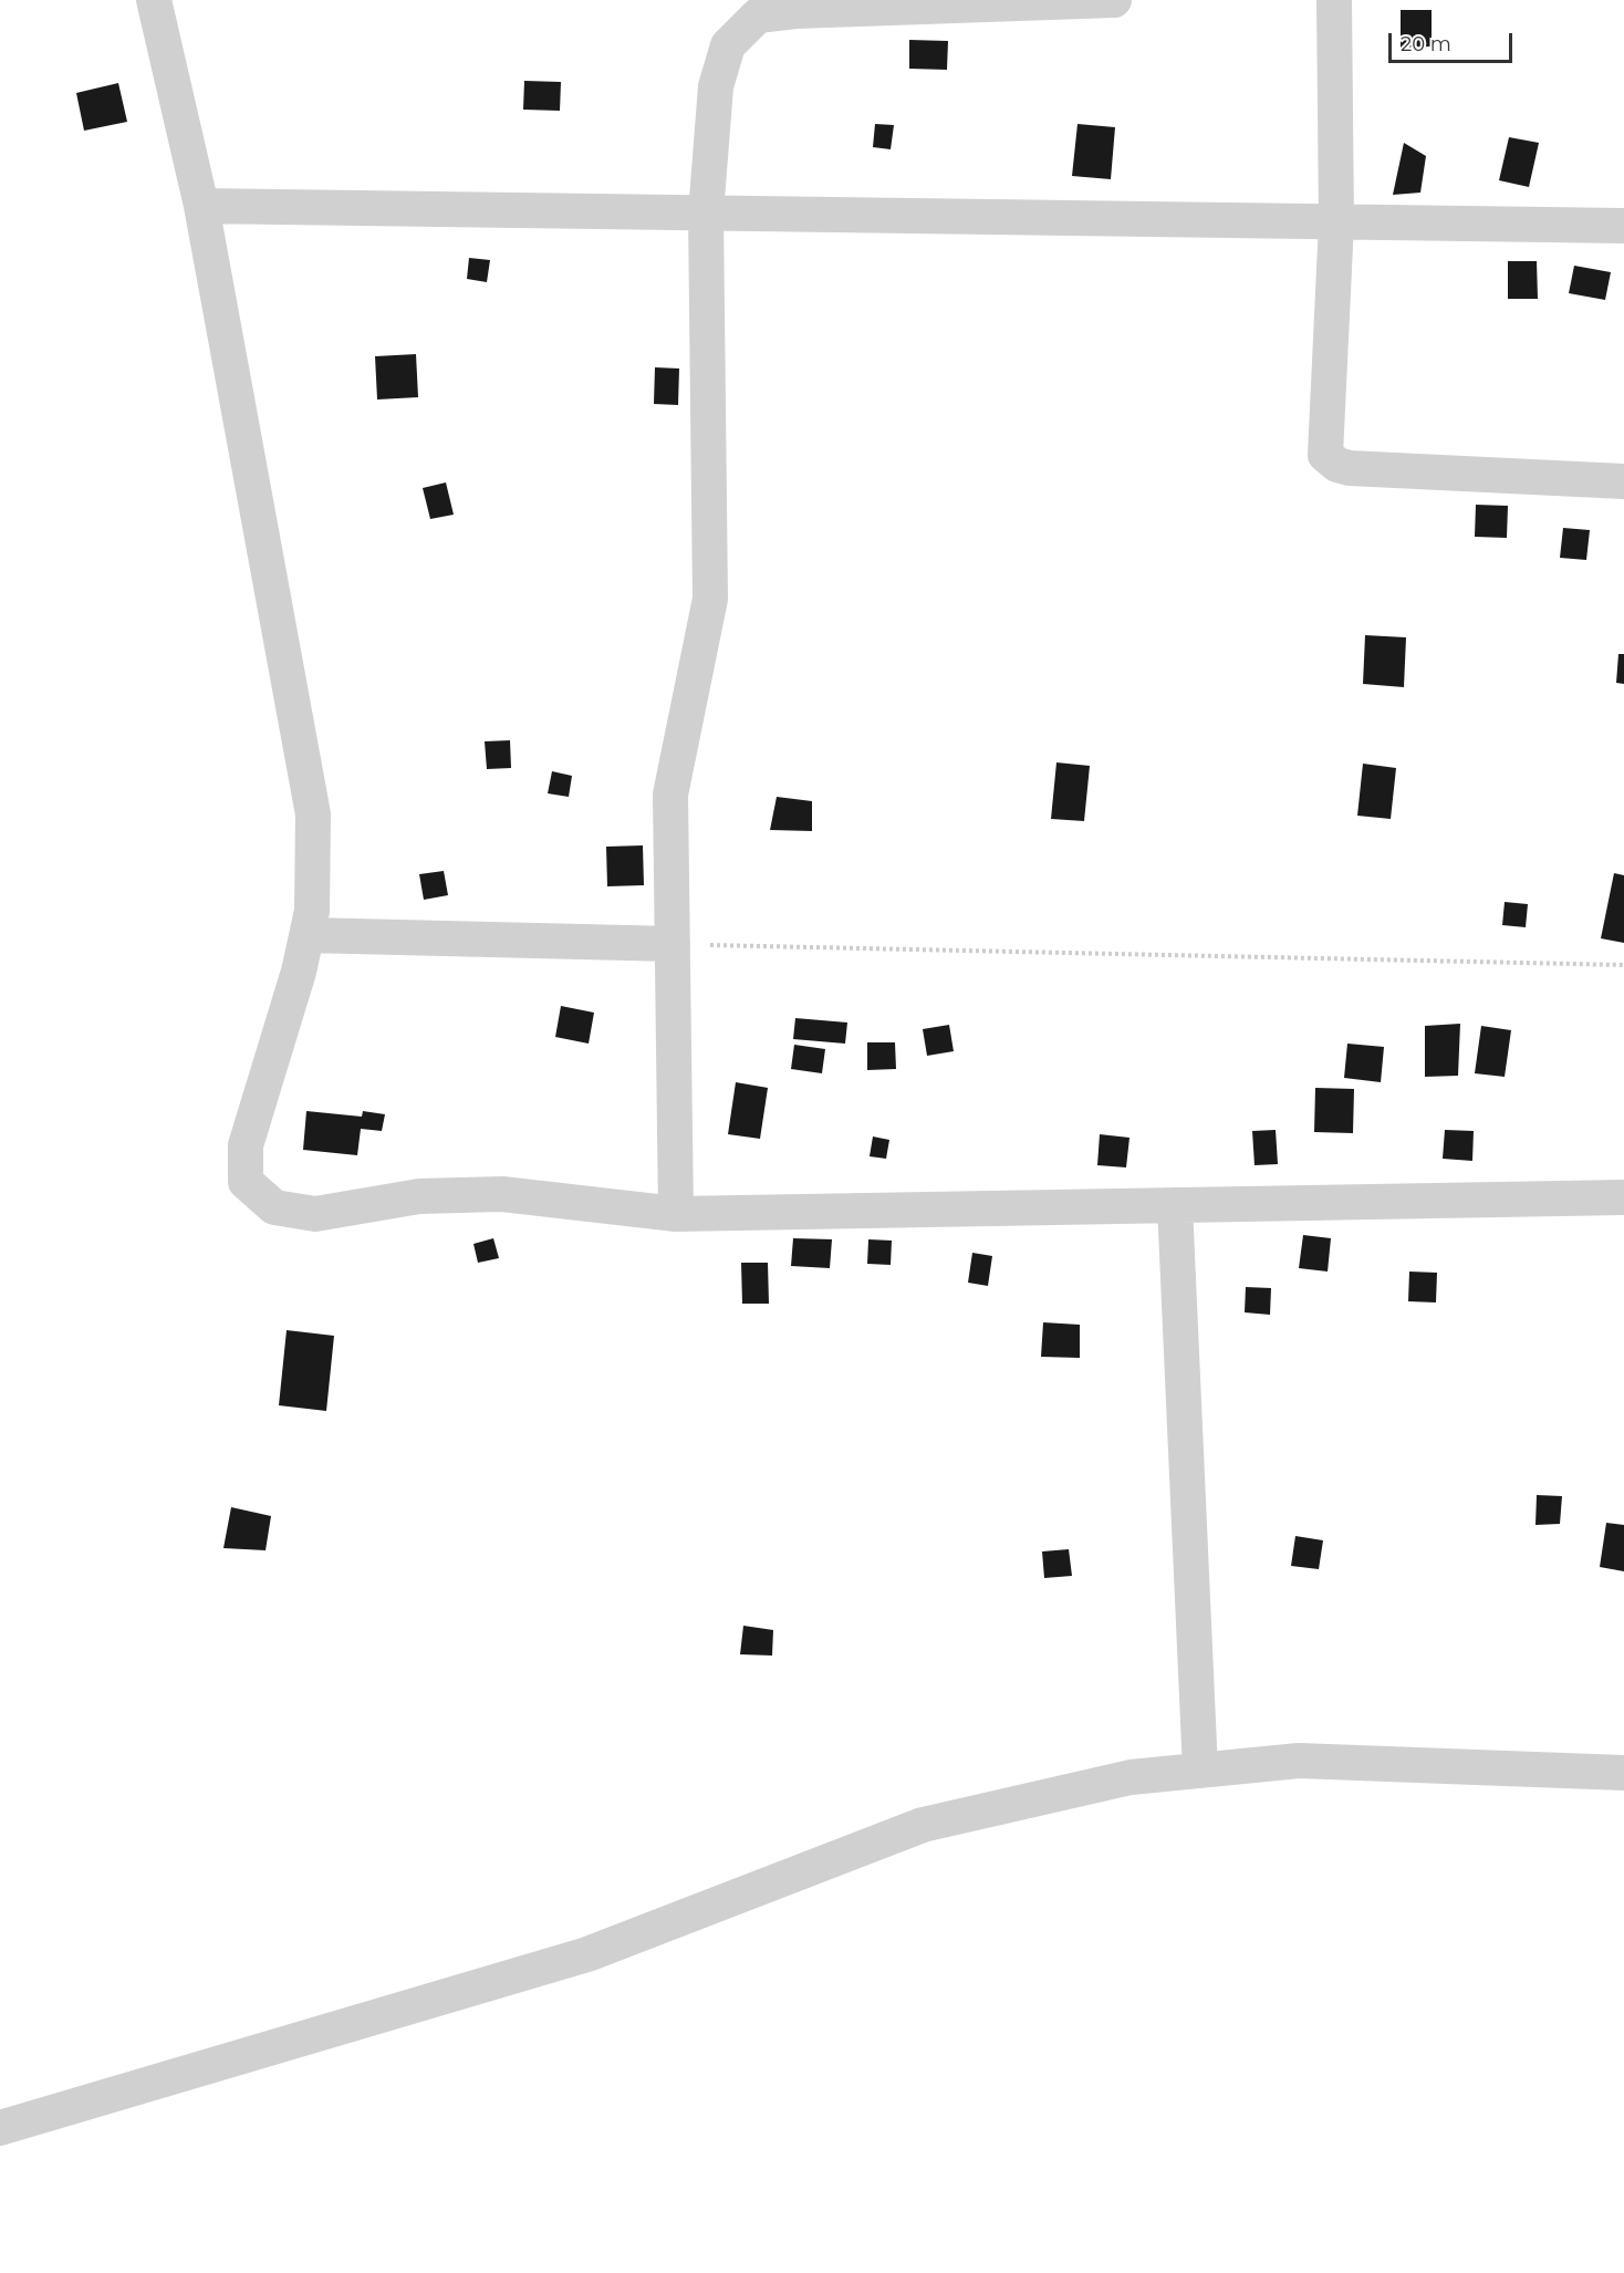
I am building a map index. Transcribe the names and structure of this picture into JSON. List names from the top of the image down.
{
  "scale_bar": "20 m"
}
